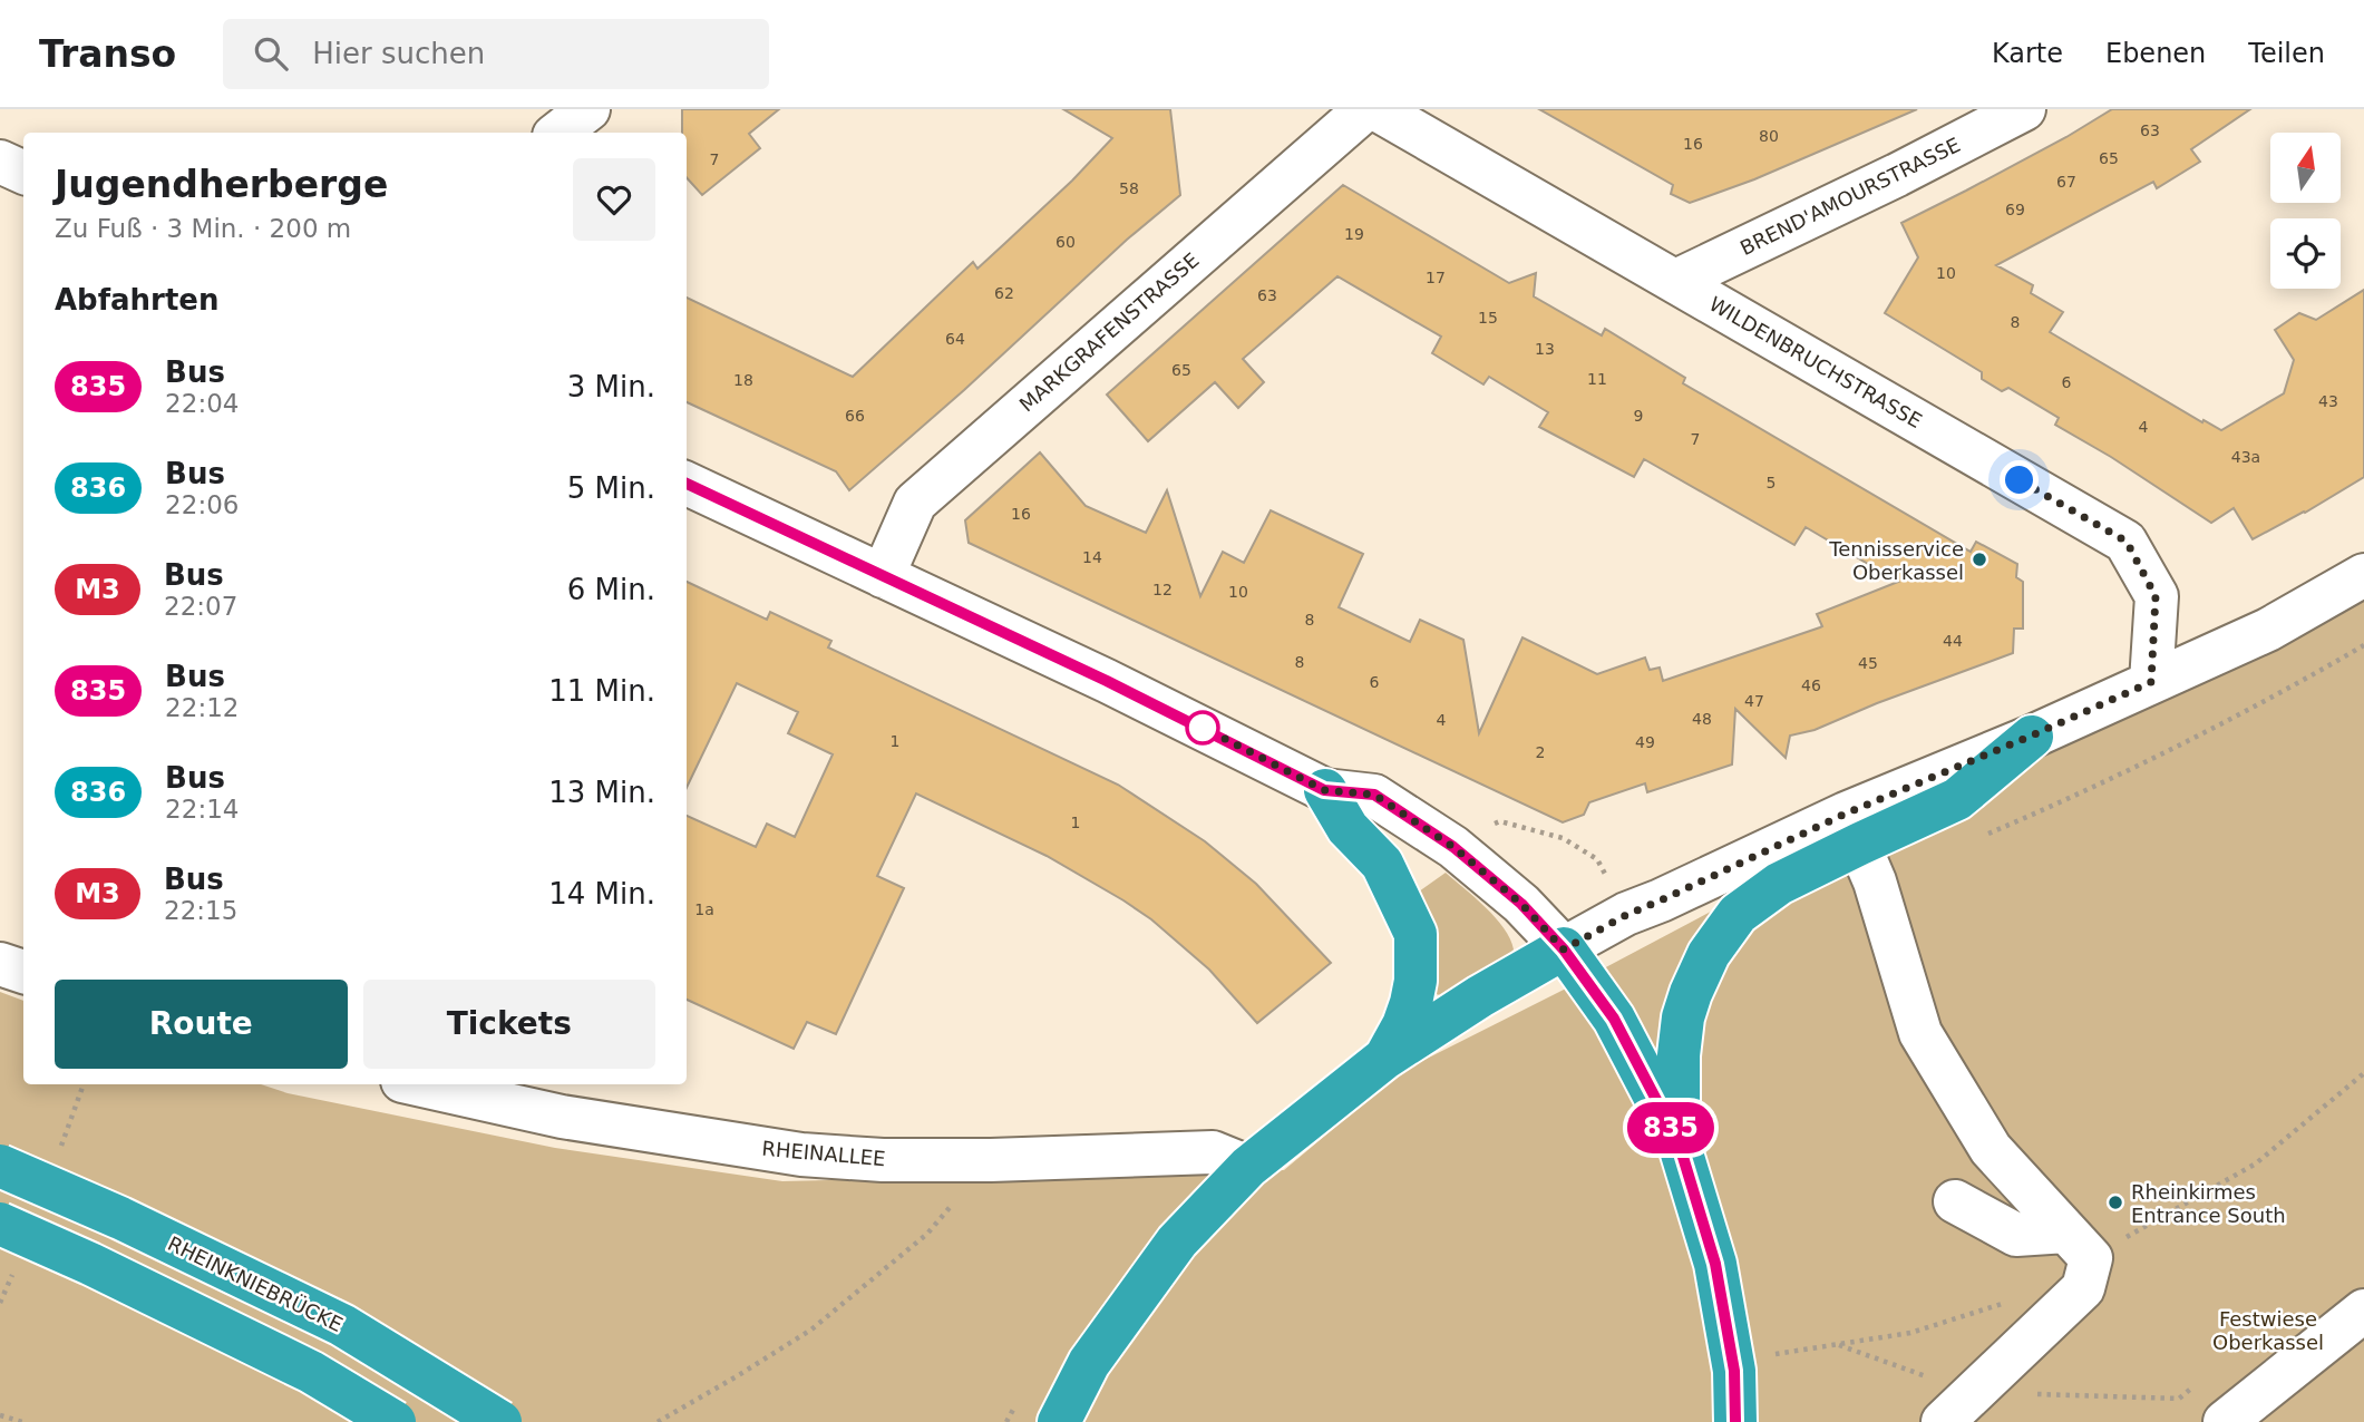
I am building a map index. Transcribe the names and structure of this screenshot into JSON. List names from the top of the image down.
{
  "streets": {
    "highway": ["RHEINKNIEBRÜCKE"],
    "street": [
      "BREND'AMOURSTRASSE",
      "MARKGRAFENSTRASSE",
      "WILDENBRUCHSTRASSE",
      "RHEINALLEE"
    ]
  },
  "crossings": [
    ["BREND'AMOURSTRASSE", "WILDENBRUCHSTRASSE"]
  ],
  "parks": ["Festwiese Oberkassel"],
  "places": ["Tennisservice Oberkassel", "Rheinkirmes Entrance South"],
  "lines": ["bus line 835"],
  "house_numbers": [
    "63",
    "80",
    "16",
    "65",
    "7",
    "67",
    "58",
    "69",
    "19",
    "60",
    "10",
    "17",
    "62",
    "63",
    "15",
    "8",
    "64",
    "13",
    "65",
    "11",
    "18",
    "6",
    "43",
    "66",
    "9",
    "4",
    "7",
    "43a",
    "5",
    "16",
    "14",
    "12",
    "10",
    "8",
    "44",
    "8",
    "45",
    "6",
    "46",
    "47",
    "48",
    "4",
    "1",
    "49",
    "2",
    "1",
    "1a"
  ],
  "north": "top",
  "page": {
    "header": "Transo",
    "search": "Hier suchen",
    "nav": ["Karte", "Ebenen", "Teilen"],
    "on_map": "835",
    "heading": [
      ["Jugendherberge", "Zu Fuß · 3 Min. · 200 m"],
      "Abfahrten"
    ],
    "list": [
      {
        "mark": "835",
        "name": "Bus",
        "note": "22:04",
        "value": "3 Min."
      },
      {
        "mark": "836",
        "name": "Bus",
        "note": "22:06",
        "value": "5 Min."
      },
      {
        "mark": "M3",
        "name": "Bus",
        "note": "22:07",
        "value": "6 Min."
      },
      {
        "mark": "835",
        "name": "Bus",
        "note": "22:12",
        "value": "11 Min."
      },
      {
        "mark": "836",
        "name": "Bus",
        "note": "22:14",
        "value": "13 Min."
      },
      {
        "mark": "M3",
        "name": "Bus",
        "note": "22:15",
        "value": "14 Min."
      }
    ],
    "buttons": ["Route", "Tickets"]
  }
}
